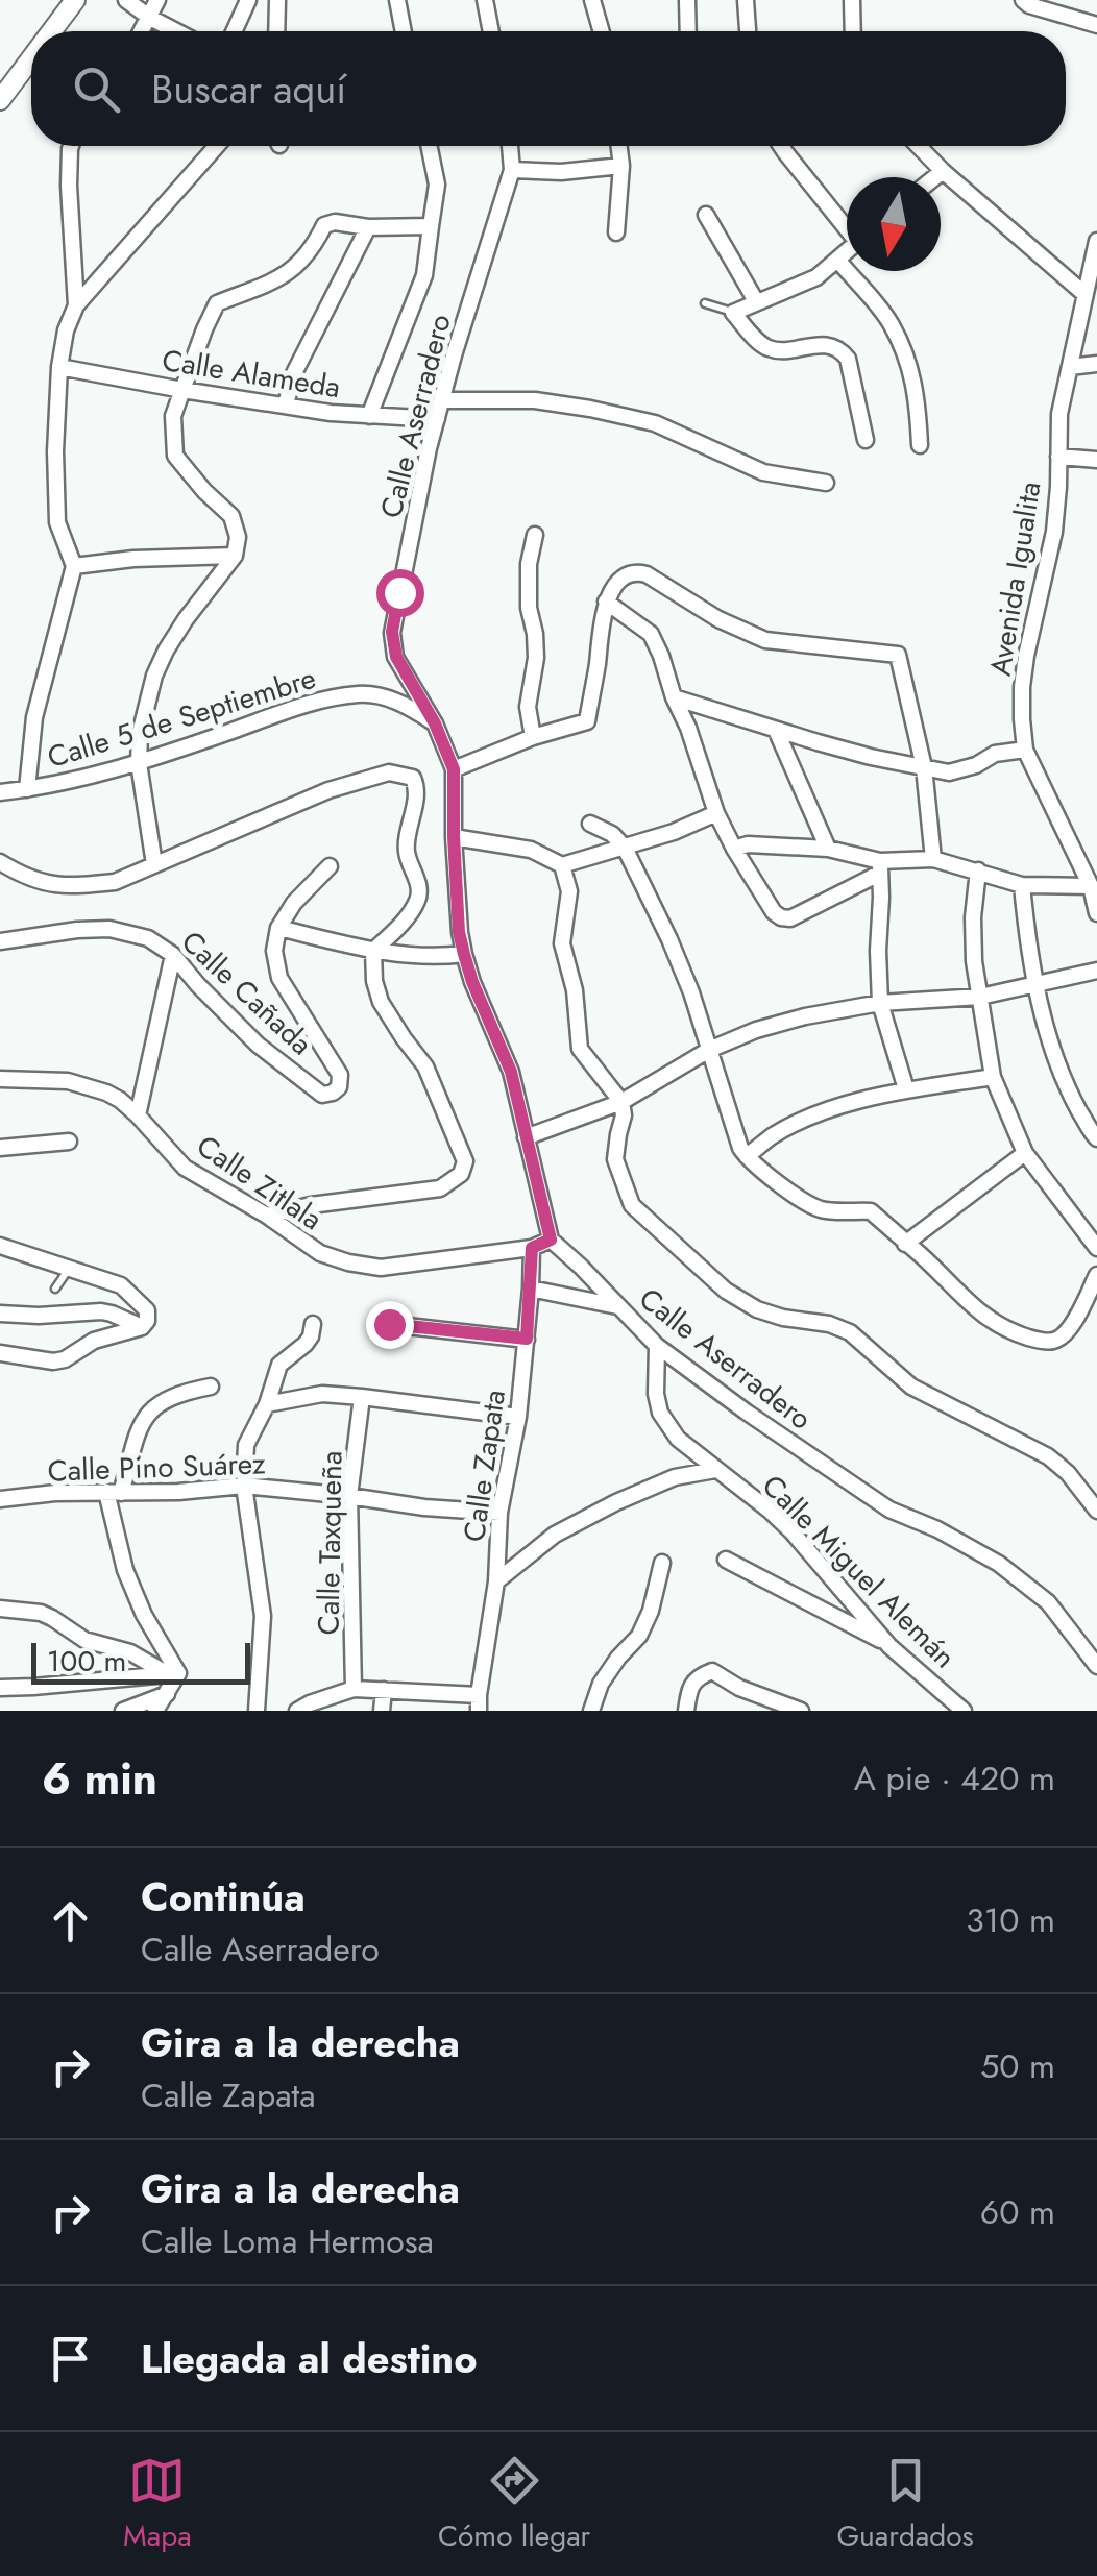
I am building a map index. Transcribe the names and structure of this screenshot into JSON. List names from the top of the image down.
{
  "streets": {
    "street": [
      "Calle Alameda",
      "Calle Aserradero",
      "Avenida Igualita",
      "Calle 5 de Septiembre",
      "Calle Cañada",
      "Calle Zitlala",
      "Calle Zapata",
      "Calle Pino Suárez",
      "Calle Taxqueña",
      "Calle Miguel Alemán"
    ]
  },
  "crossings": [
    ["Calle Alameda", "Calle Aserradero"],
    ["Calle Aserradero", "Calle 5 de Septiembre"],
    ["Calle Aserradero", "Calle Miguel Alemán"],
    ["Calle Zitlala", "Calle Zapata"],
    ["Calle Zapata", "Calle Pino Suárez"],
    ["Calle Pino Suárez", "Calle Taxqueña"]
  ],
  "scale_bar": "100 m",
  "north": "bottom",
  "page": {
    "search": "Buscar aquí",
    "scale": "100 m",
    "heading": ["6 min", "A pie · 420 m"],
    "list": [
      ["Continúa", "Calle Aserradero", "310 m"],
      ["Gira a la derecha", "Calle Zapata", "50 m"],
      ["Gira a la derecha", "Calle Loma Hermosa", "60 m"],
      "Llegada al destino"
    ],
    "nav": ["Mapa", "Cómo llegar", "Guardados"]
  }
}
